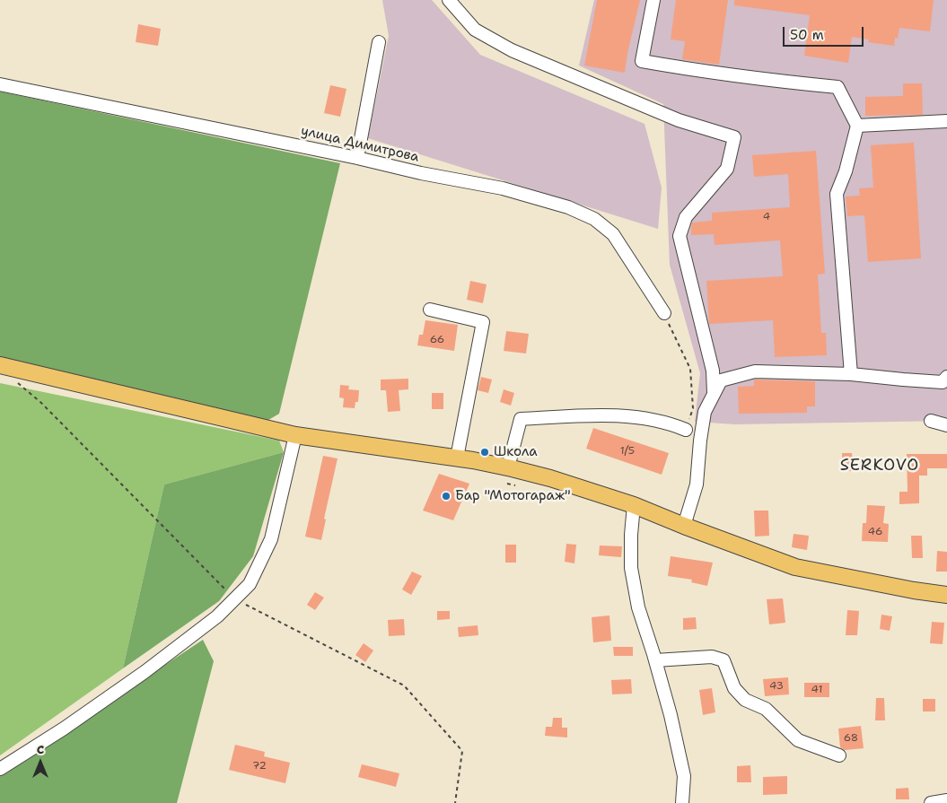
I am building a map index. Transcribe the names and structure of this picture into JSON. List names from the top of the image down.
{
  "streets": {
    "street": ["улица Димитрова"]
  },
  "districts": ["SERKOVO"],
  "places": ["Школа", "Бар \"Мотогараж\""],
  "house_numbers": [
    "4",
    "66",
    "1/5",
    "46",
    "43",
    "41",
    "68",
    "72"
  ],
  "scale_bar": "50 m",
  "north": "top"
}
